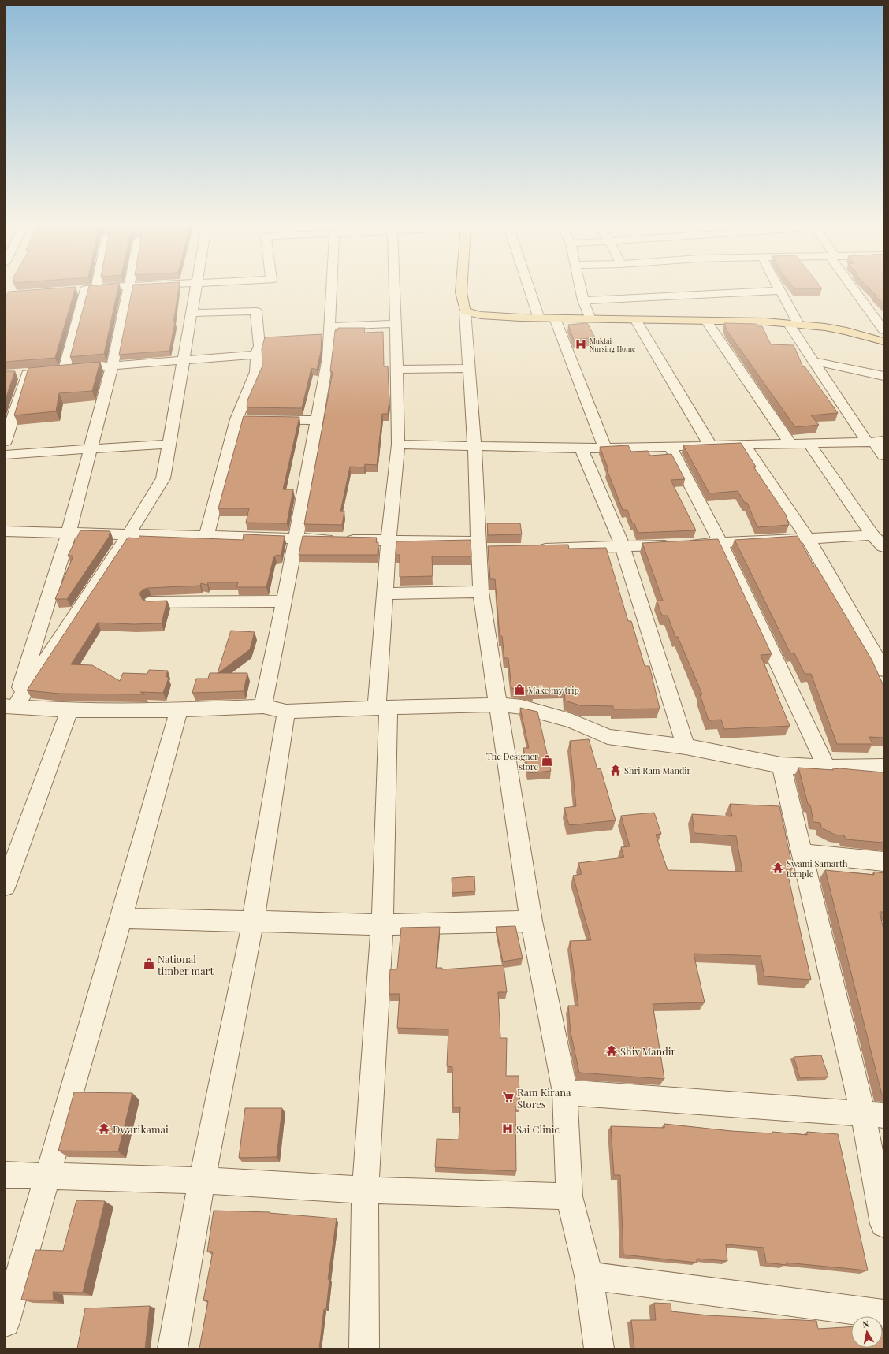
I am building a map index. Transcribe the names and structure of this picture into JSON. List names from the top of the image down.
{
  "places": {
    "hospital": ["Muktai Nursing Home", "Sai Clinic"],
    "shop": ["Make my trip", "The Designer store", "National timber mart"],
    "temple": [
      "Shri Ram Mandir",
      "Swami Samarth temple",
      "Shiv Mandir",
      "Dwarikamai"
    ],
    "supermarket": ["Ram Kirana Stores"]
  },
  "north": "top"
}
